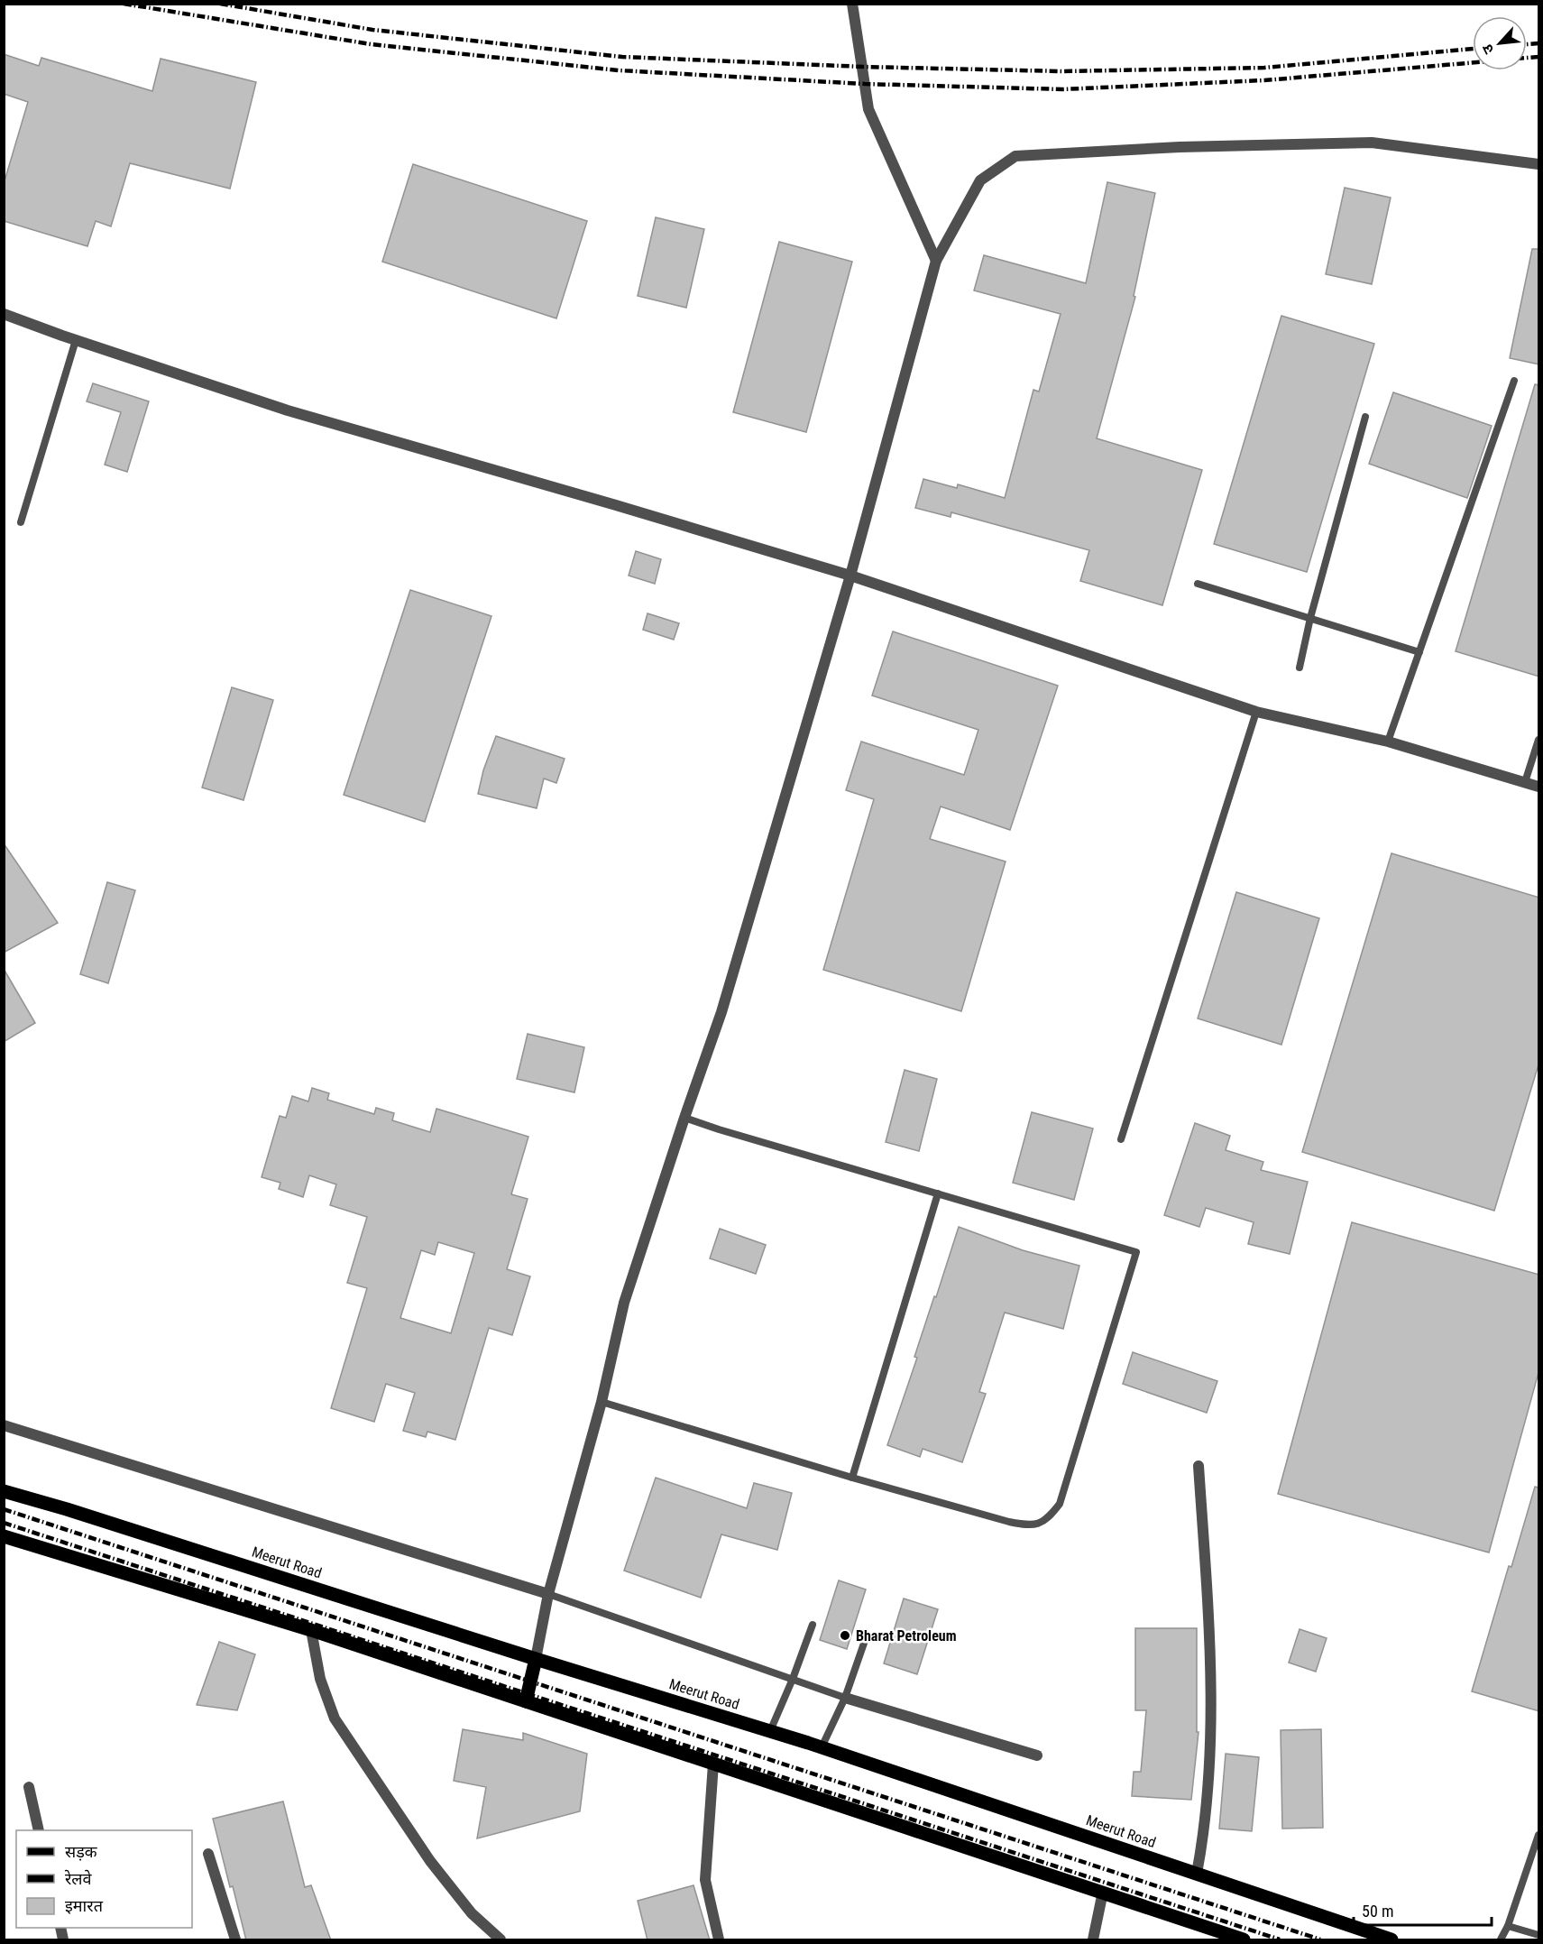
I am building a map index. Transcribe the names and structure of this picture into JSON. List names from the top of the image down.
{
  "streets": {
    "main road": ["Meerut Road"]
  },
  "places": ["Bharat Petroleum"],
  "legend": ["सड़क", "रेलवे", "इमारत"],
  "scale_bar": "50 m",
  "north": "bottom left"
}
